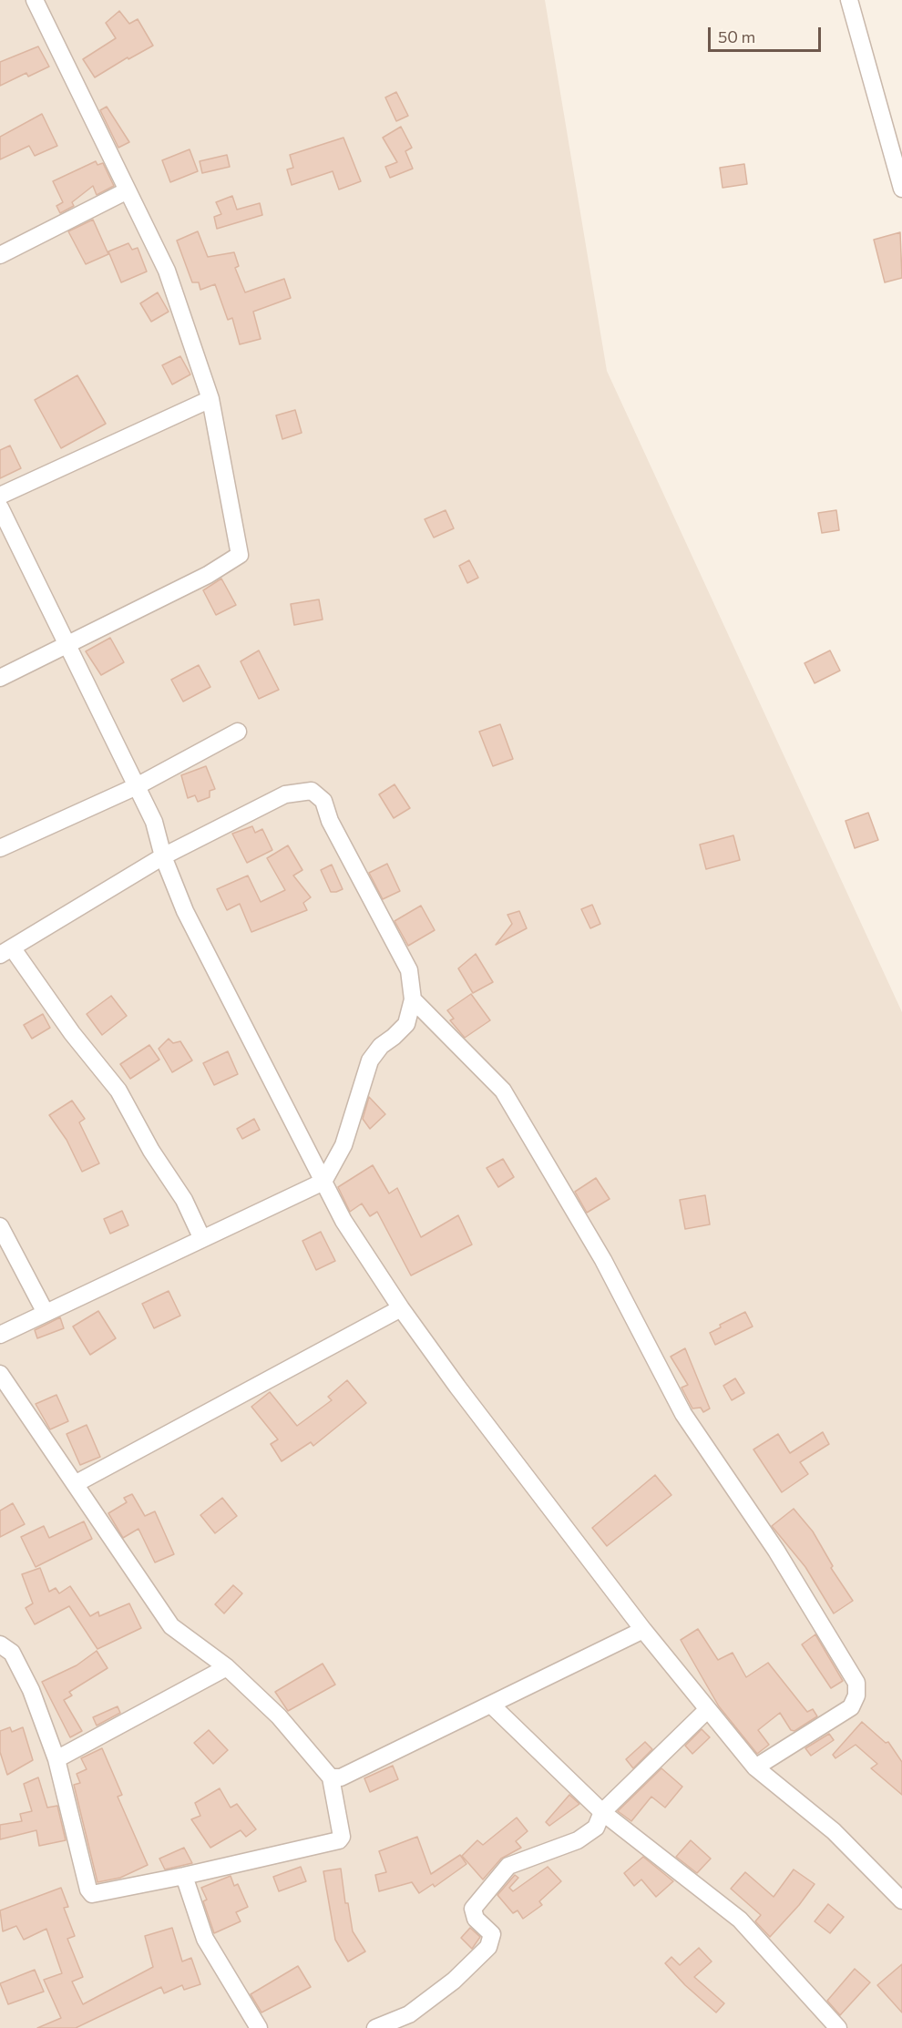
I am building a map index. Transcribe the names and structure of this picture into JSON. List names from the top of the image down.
{
  "scale_bar": "50 m"
}
